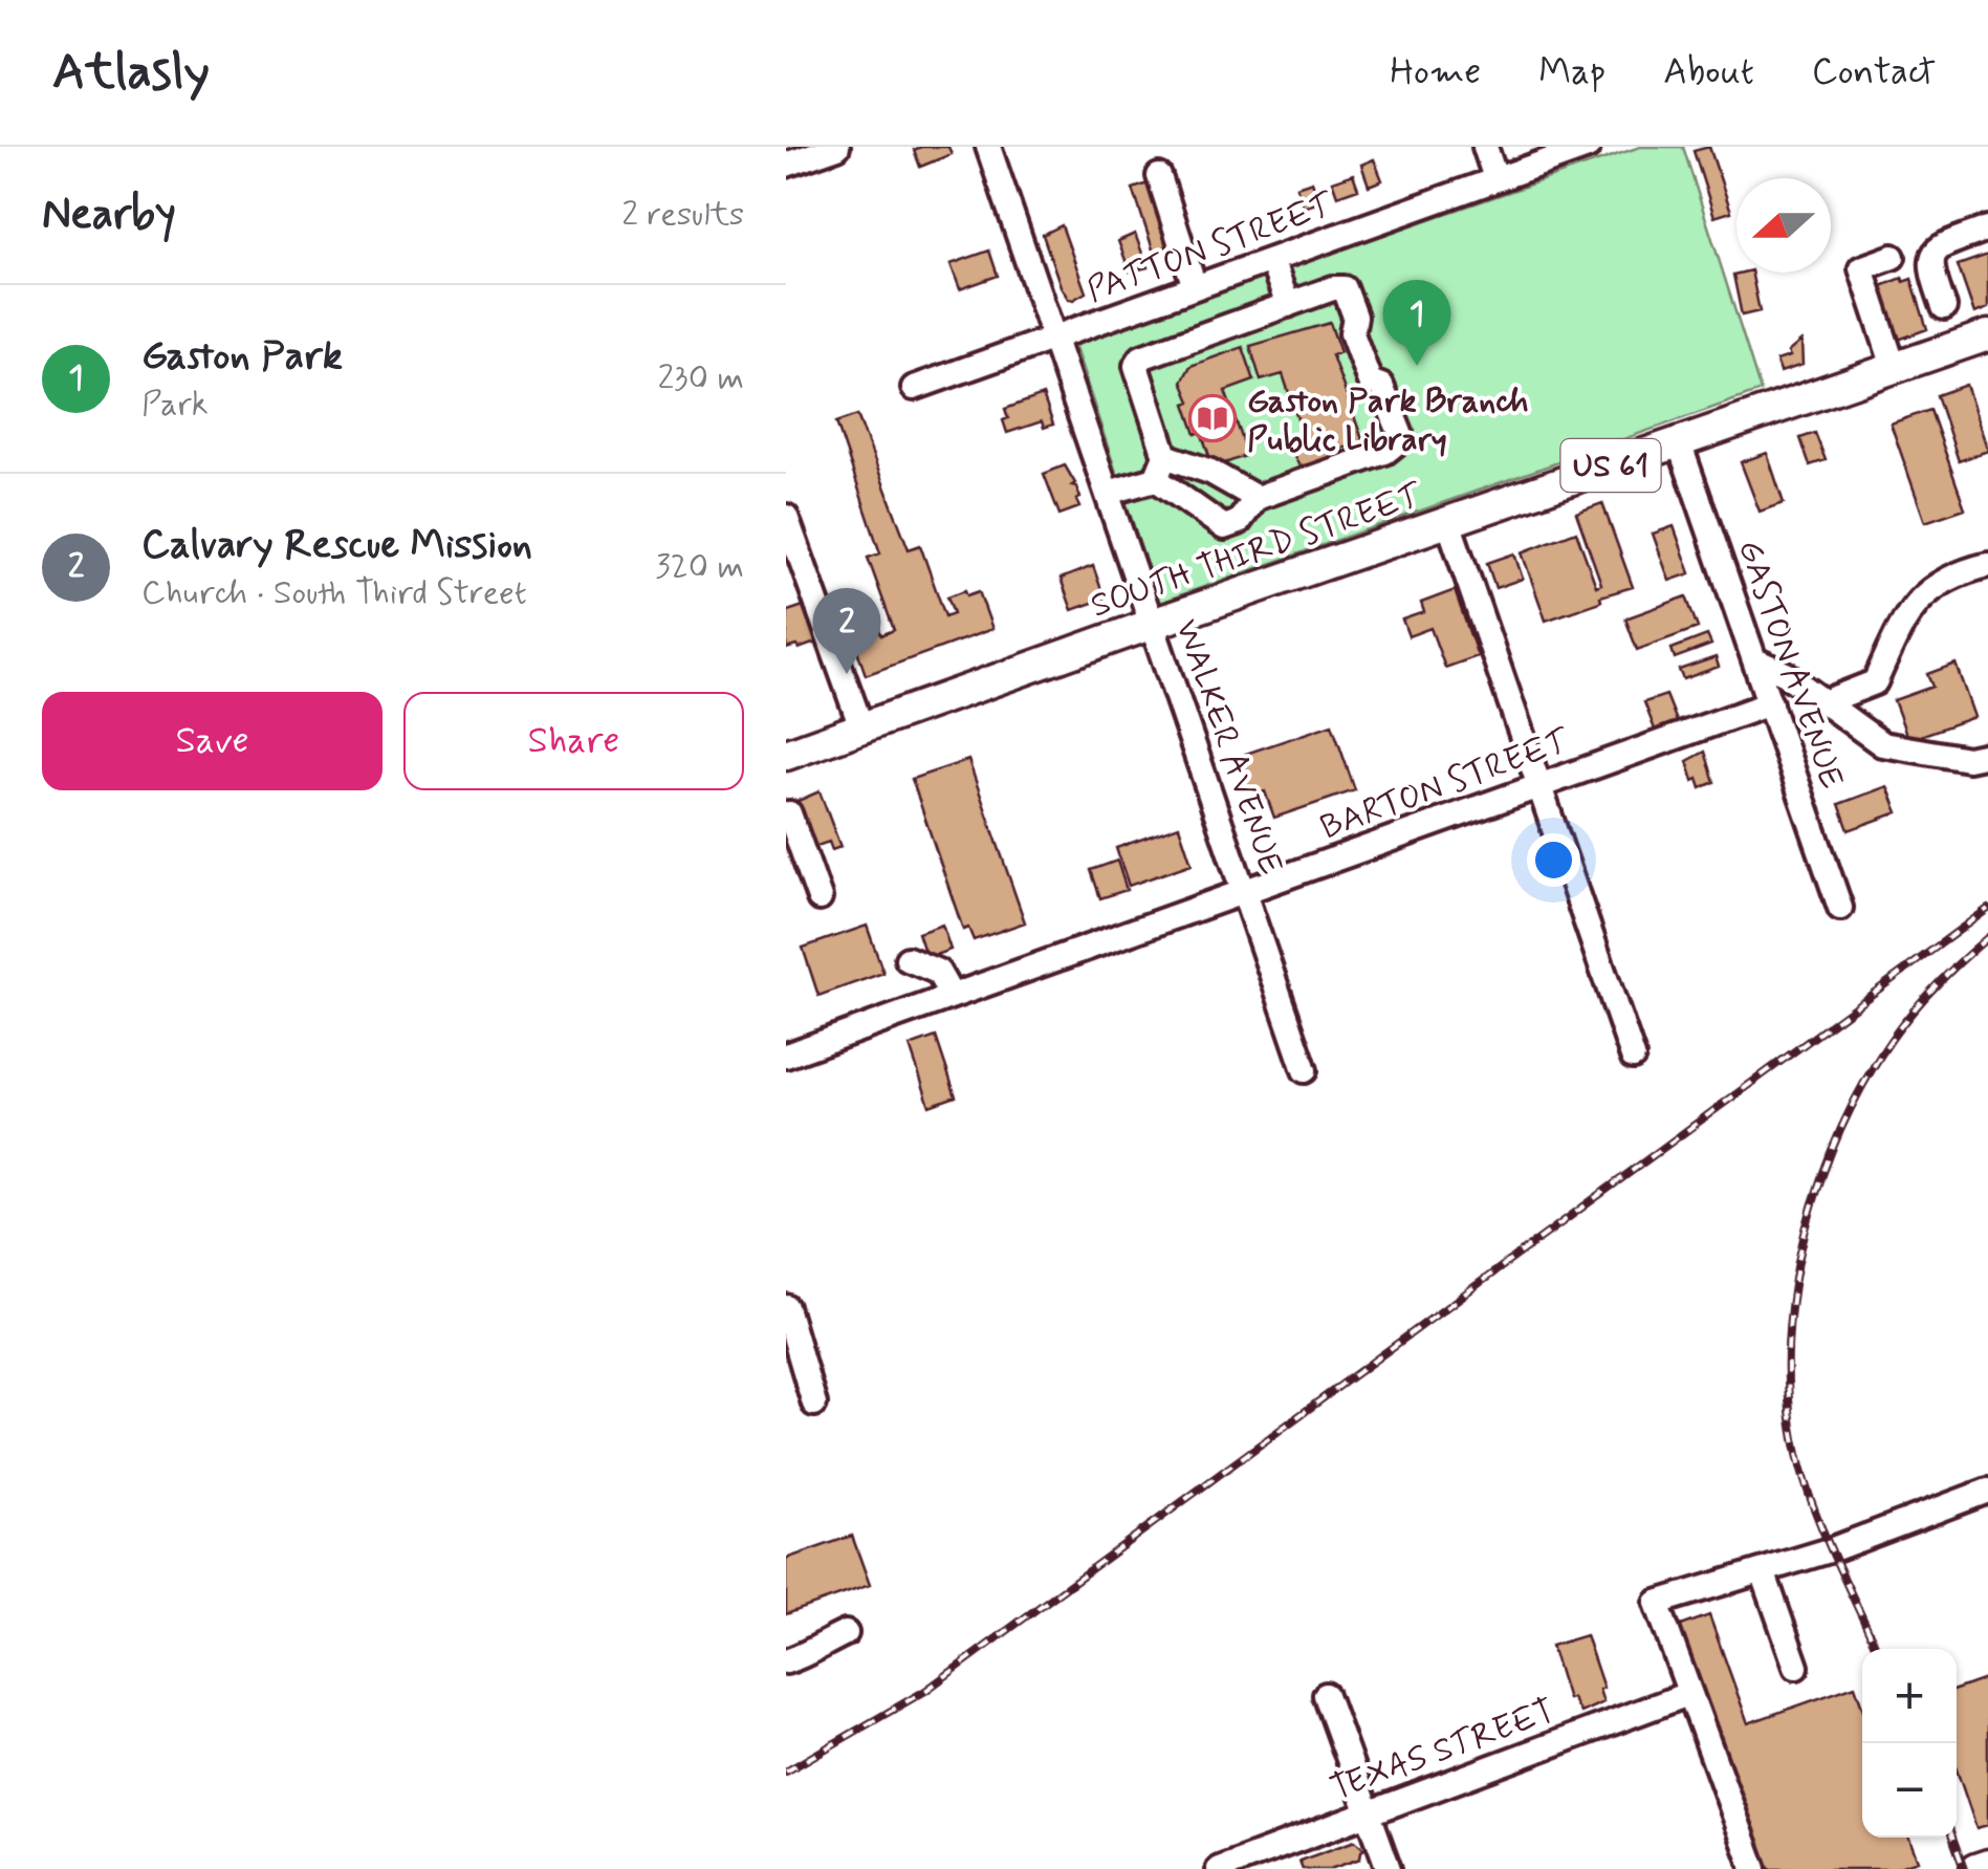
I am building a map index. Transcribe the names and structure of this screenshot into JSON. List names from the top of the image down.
{
  "streets": {
    "main road": ["US 61", "SOUTH THIRD STREET"],
    "street": [
      "PATTON STREET",
      "GASTON AVENUE",
      "WALKER AVENUE",
      "BARTON STREET",
      "TEXAS STREET"
    ]
  },
  "crossings": [
    ["PATTON STREET", "WALKER AVENUE"],
    ["SOUTH THIRD STREET", "GASTON AVENUE"],
    ["SOUTH THIRD STREET", "WALKER AVENUE"],
    ["GASTON AVENUE", "BARTON STREET"],
    ["WALKER AVENUE", "BARTON STREET"]
  ],
  "places": {
    "library": ["Gaston Park Branch Public Library"]
  },
  "north": "left",
  "page": {
    "header": "Atlasly",
    "nav": [
      "Home",
      "Map",
      "About",
      "Contact"
    ],
    "heading": ["Nearby", "2 results"],
    "pins": ["1", "2"],
    "list": [
      {
        "mark": "1",
        "name": "Gaston Park",
        "note": "Park",
        "value": "230 m"
      },
      {
        "mark": "2",
        "name": "Calvary Rescue Mission",
        "note": "Church · South Third Street",
        "value": "320 m"
      }
    ],
    "buttons": ["Save", "Share"],
    "map_buttons": ["+", "−"]
  }
}
